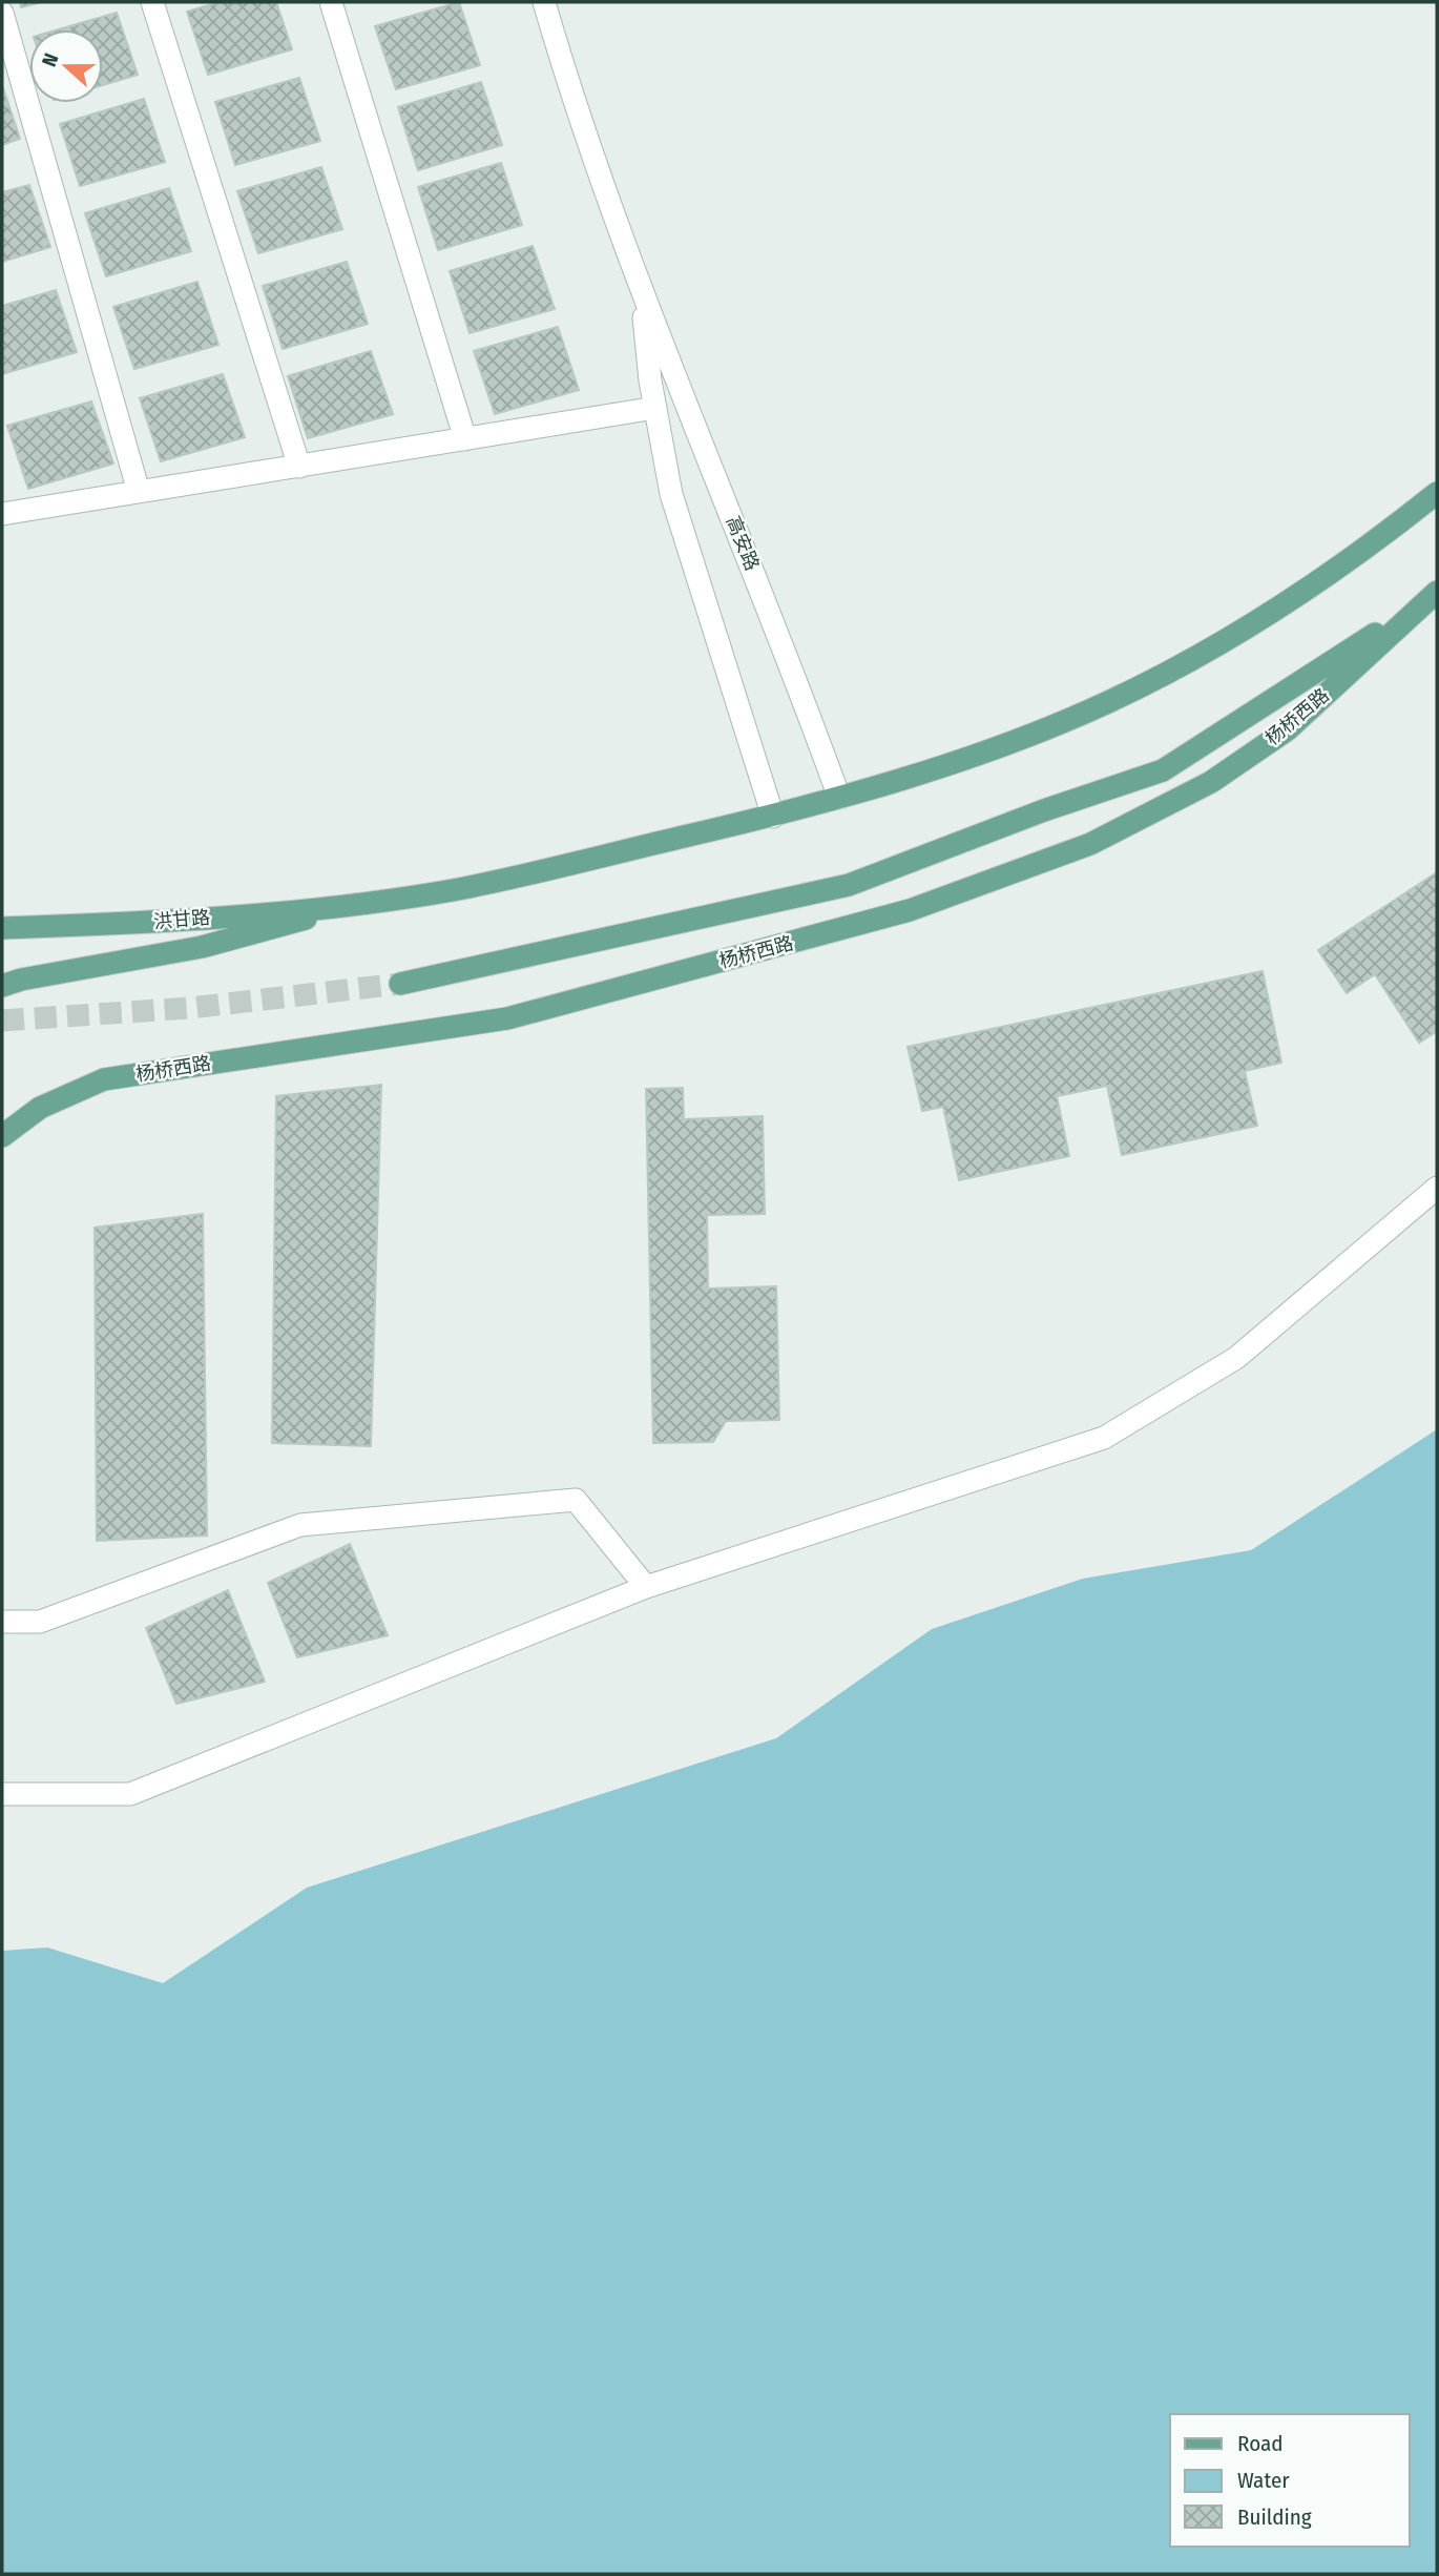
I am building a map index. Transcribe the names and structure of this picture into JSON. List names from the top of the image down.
{
  "streets": {
    "main road": ["杨桥西路", "洪甘路"],
    "street": ["高安路"]
  },
  "legend": ["Road", "Water", "Building"],
  "north": "left"
}
